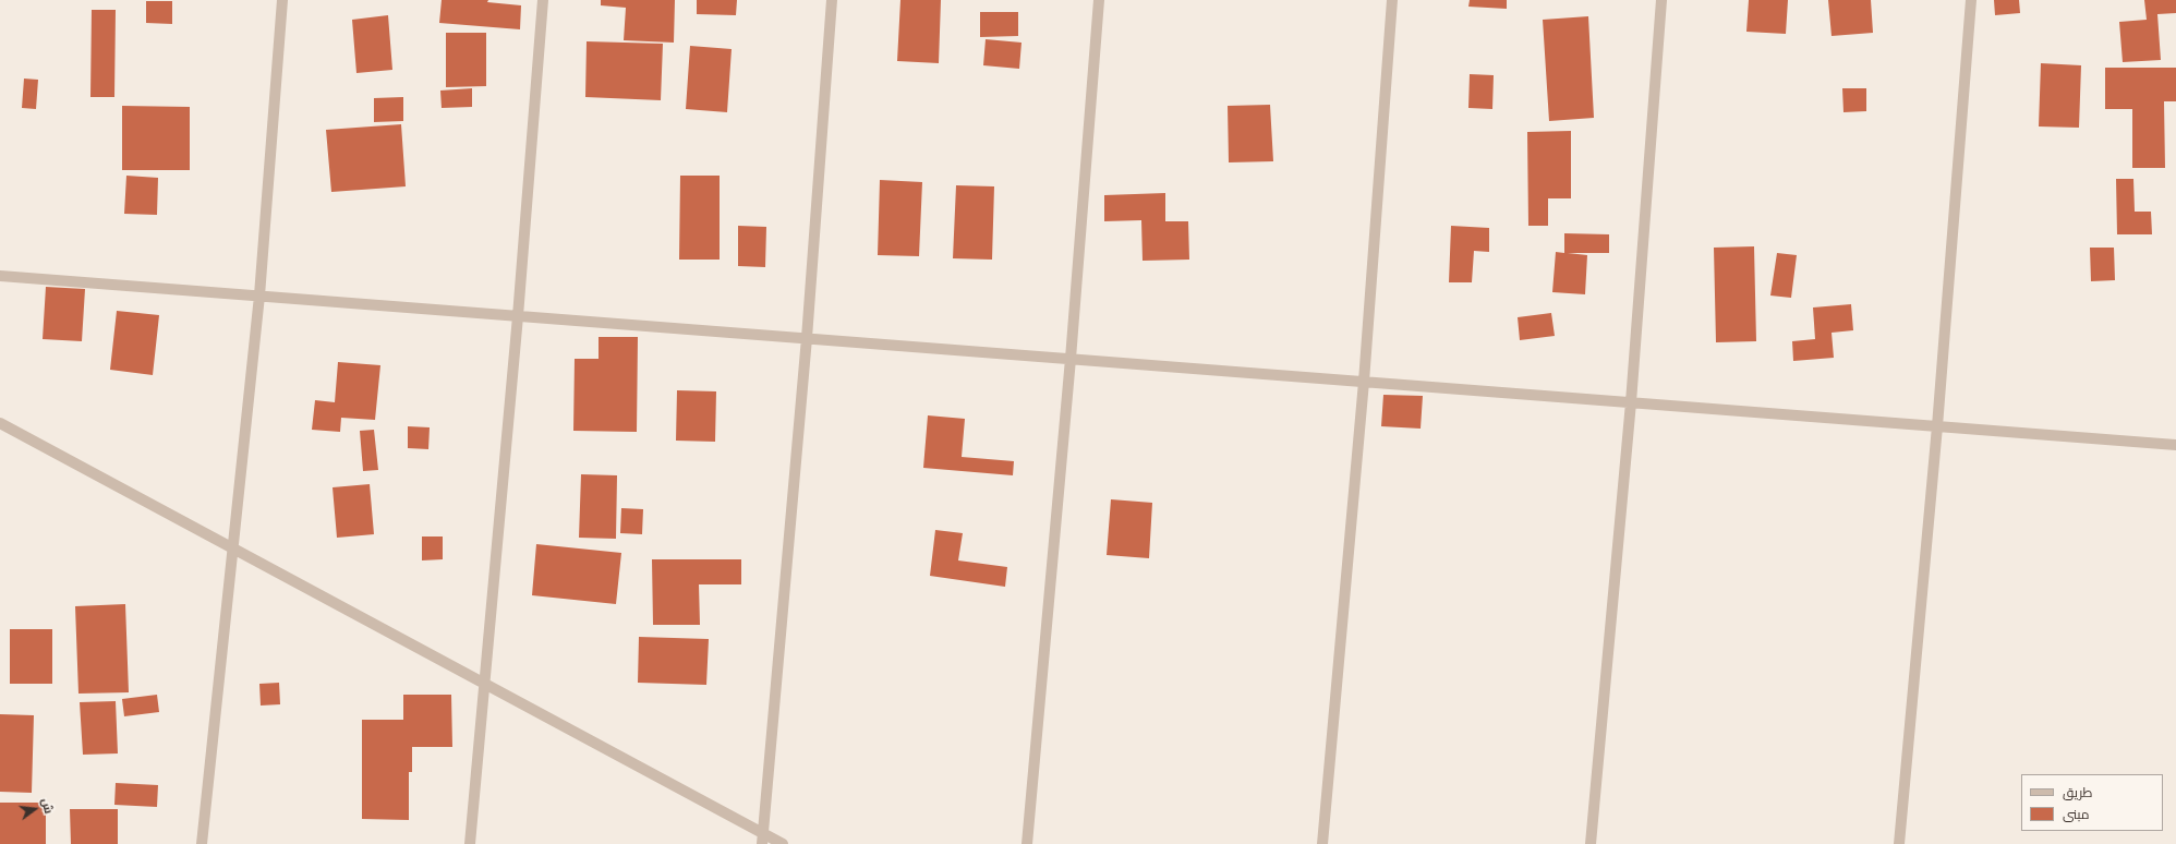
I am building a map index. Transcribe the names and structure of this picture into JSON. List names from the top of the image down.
{
  "legend": ["طريق", "مبنى"],
  "north": "right"
}
